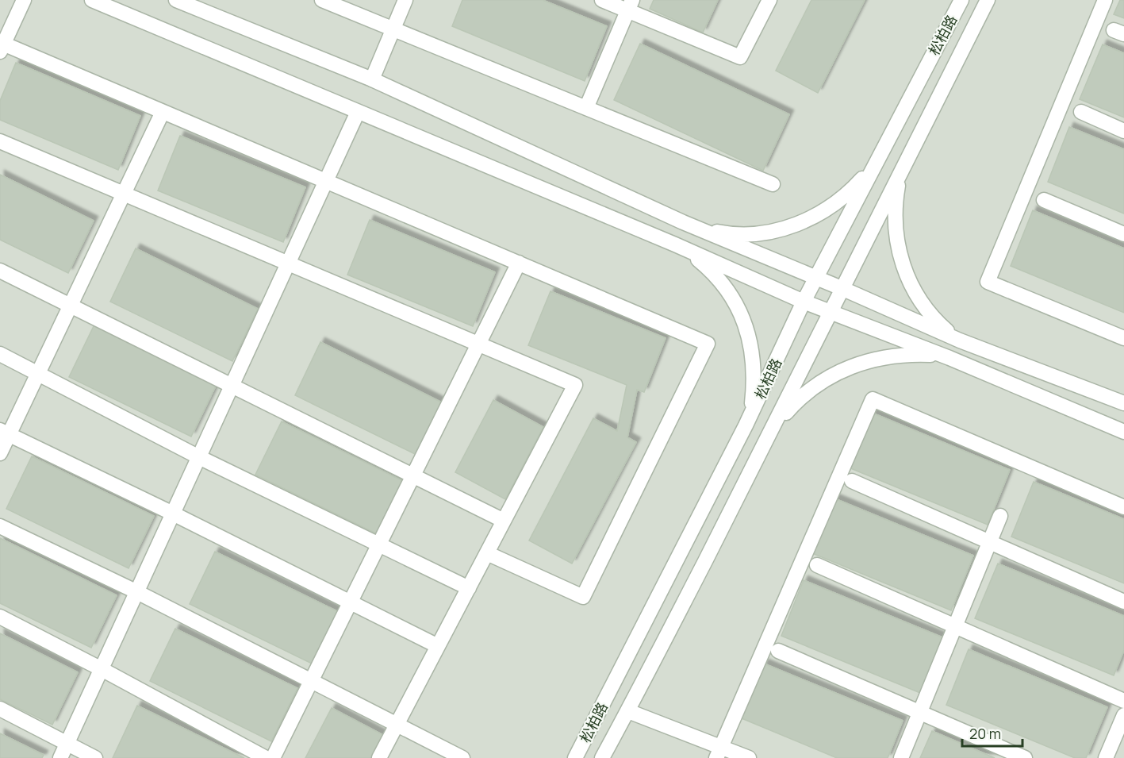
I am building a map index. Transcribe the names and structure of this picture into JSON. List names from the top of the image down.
{
  "streets": {
    "street": ["松柏路"]
  },
  "scale_bar": "20 m"
}
